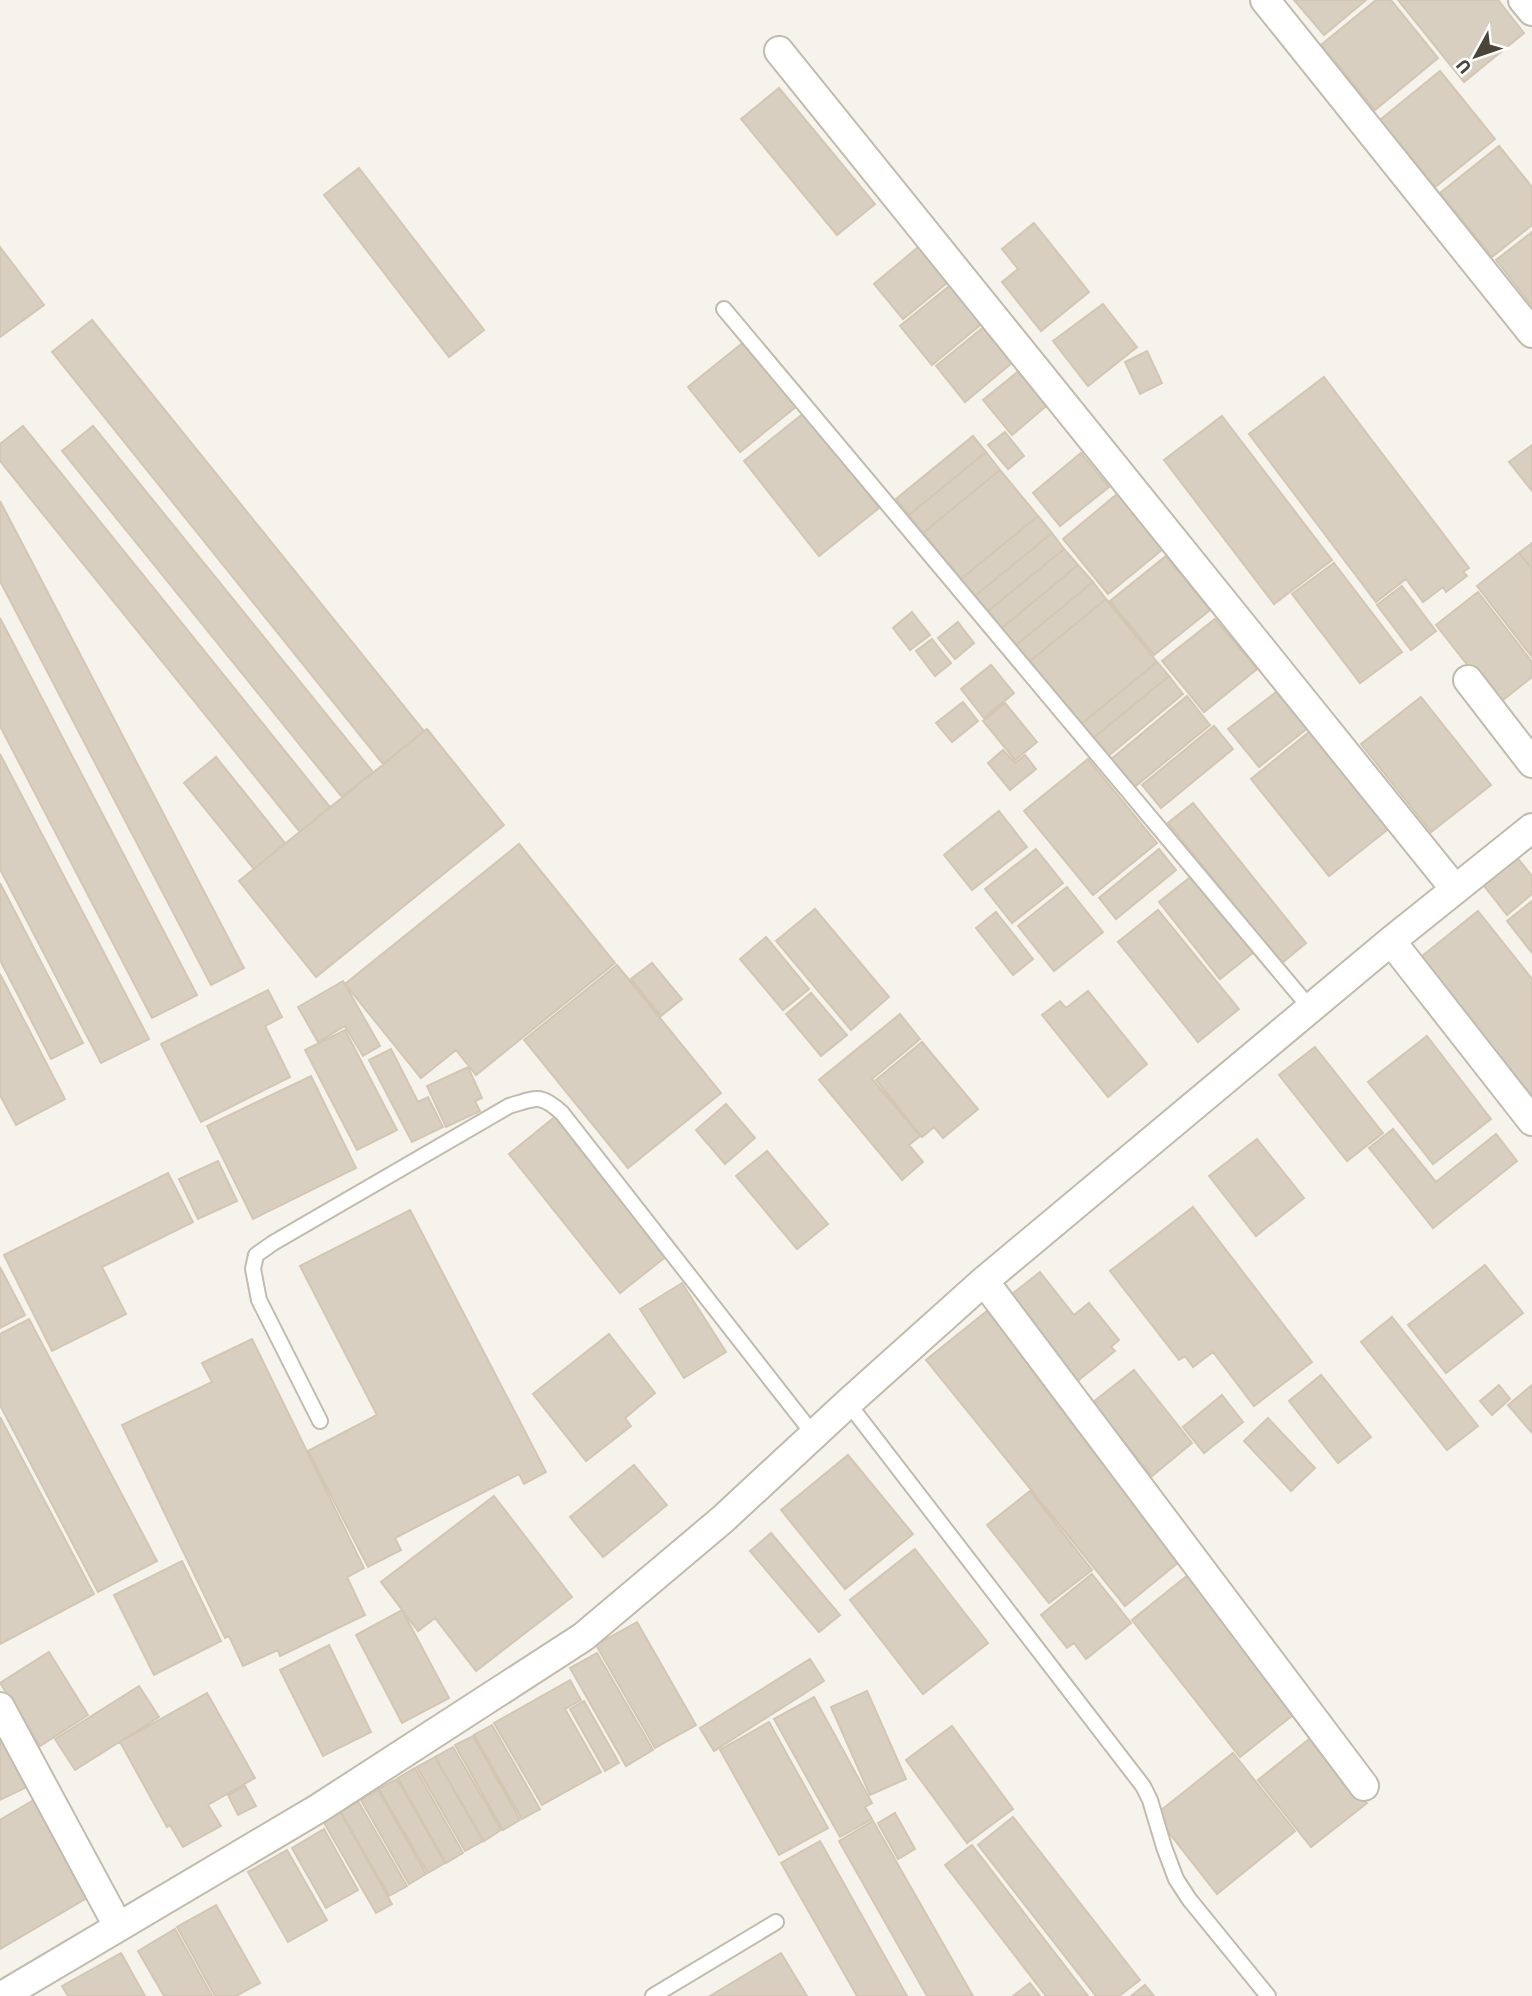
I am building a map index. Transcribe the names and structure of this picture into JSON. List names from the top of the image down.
{
  "north": "bottom left"
}
